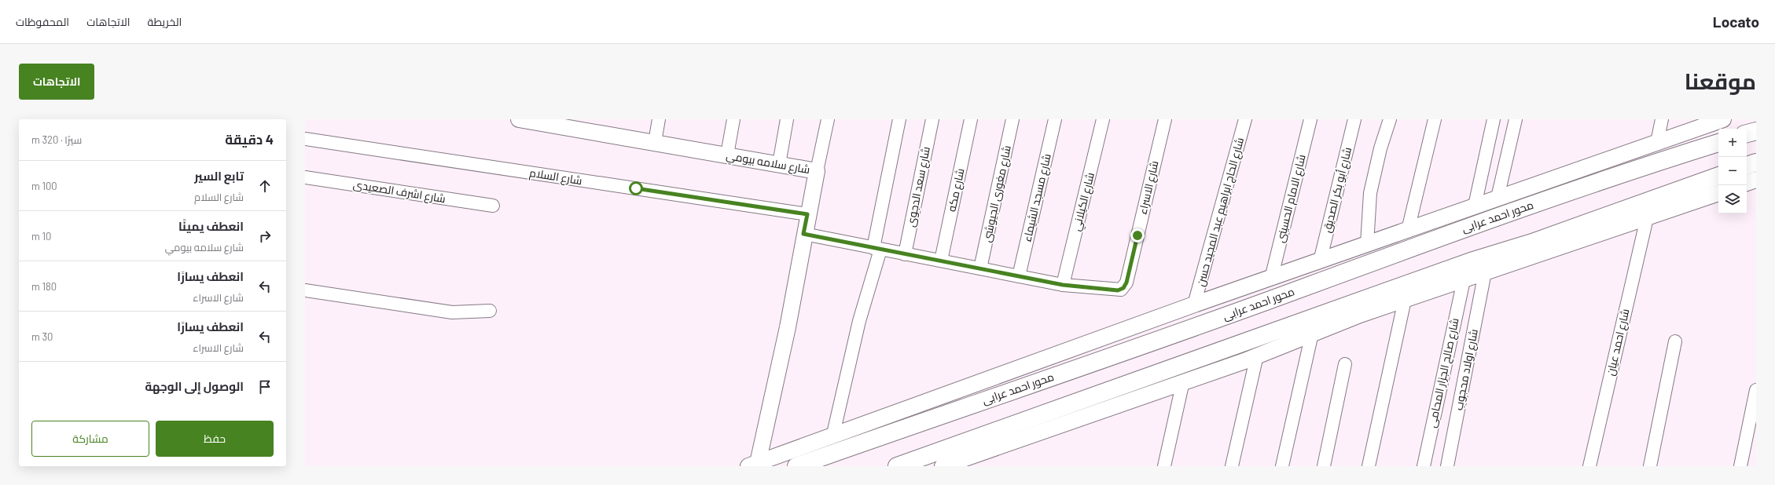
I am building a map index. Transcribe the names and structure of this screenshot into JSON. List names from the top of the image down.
{
  "streets": {
    "highway": ["محور احمد عرابى"],
    "street": [
      "شارع سلامه بيومي",
      "شارع السلام",
      "شارع سعد الدجوى",
      "شارع الاسراء",
      "شارع مكه",
      "شارع أبو بكر الصديق",
      "شارع اشرف الصعيدى",
      "شارع مغورى الجيوشى",
      "شارع مسجد الشيماء",
      "شارع الامام الحسينى",
      "شارع الكيلاني",
      "شارع الحاج ابراهيم عبد المجيد حسن",
      "شارع احمد عيان",
      "شارع اولاد محجوب",
      "شارع صالح الجزار المحامى"
    ]
  },
  "crossings": [
    ["شارع سلامه بيومي", "شارع السلام"],
    ["شارع سلامه بيومي", "شارع الاسراء"],
    ["شارع سعد الدجوى", "شارع الاسراء"],
    ["شارع الاسراء", "شارع مكه"],
    ["شارع الاسراء", "شارع مغورى الجيوشى"],
    ["شارع الاسراء", "شارع مسجد الشيماء"],
    ["شارع الاسراء", "شارع الكيلاني"]
  ],
  "page": {
    "header": "Locato",
    "nav": ["الخريطة", "الاتجاهات", "المحفوظات"],
    "title": "موقعنا",
    "buttons": [
      "الاتجاهات",
      ["حفظ", "مشاركة"]
    ],
    "heading": ["4 دقيقة", "سيرًا · 320 m"],
    "map_buttons": ["+", "−"],
    "list": [
      ["تابع السير", "شارع السلام", "100 m"],
      ["انعطف يمينًا", "شارع سلامه بيومي", "10 m"],
      ["انعطف يسارًا", "شارع الاسراء", "180 m"],
      ["انعطف يسارًا", "شارع الاسراء", "30 m"],
      "الوصول إلى الوجهة"
    ]
  }
}
